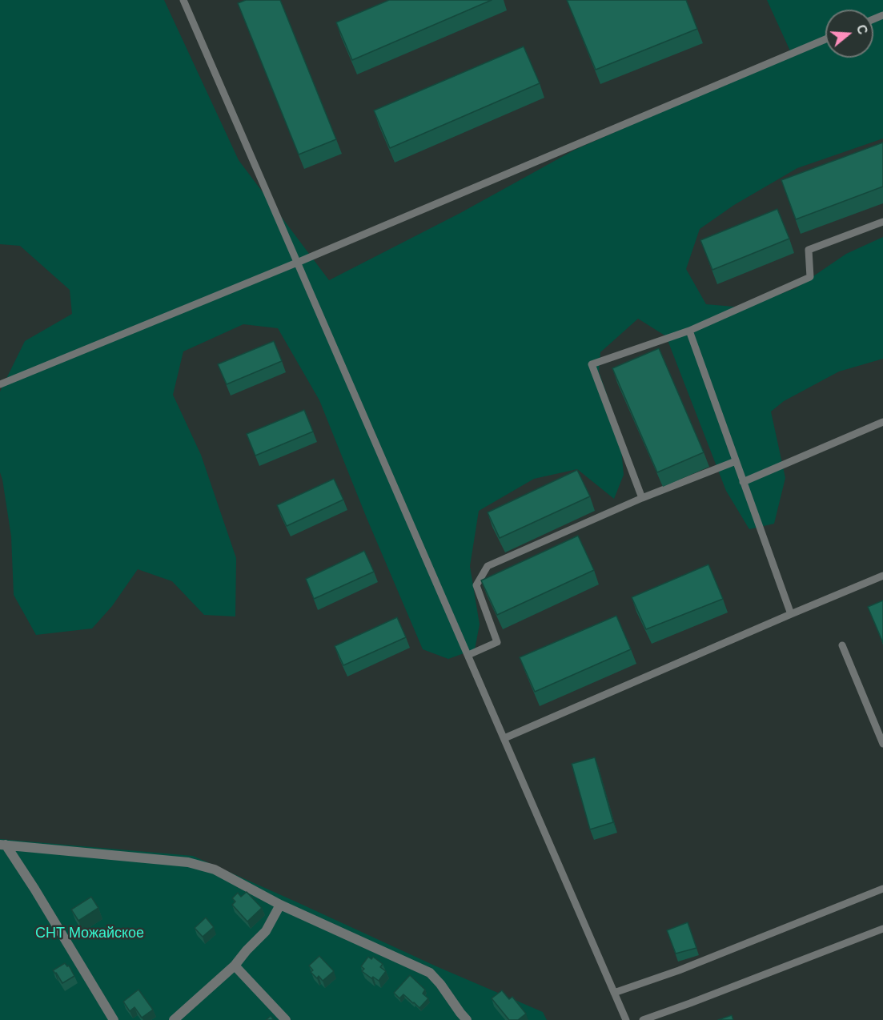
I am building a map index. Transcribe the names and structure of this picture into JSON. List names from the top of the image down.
{
  "parks": ["СНТ Можайское"],
  "north": "right"
}
